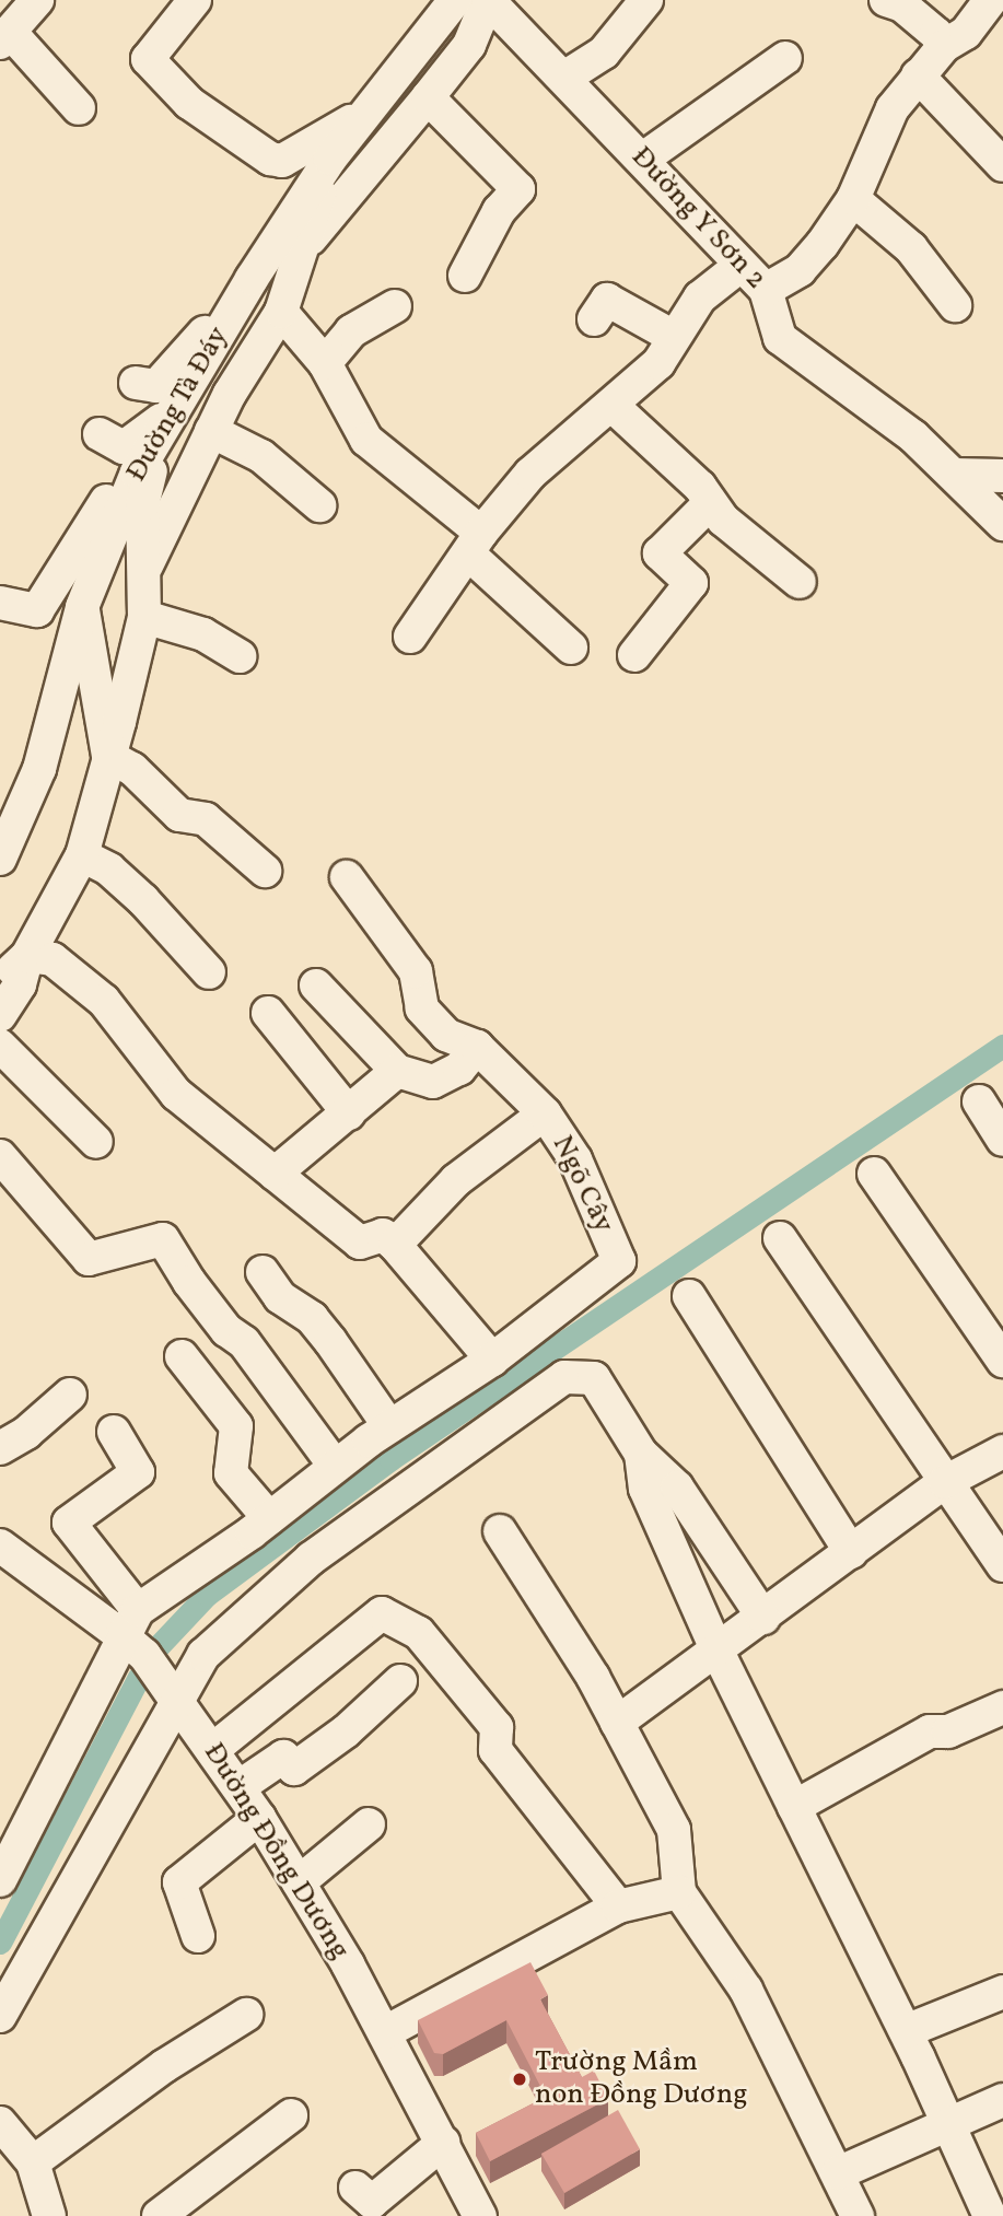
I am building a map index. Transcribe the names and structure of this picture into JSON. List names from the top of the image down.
{
  "streets": {
    "street": [
      "Đường Y Sơn 2",
      "Đường Tà Đáy",
      "Ngõ Cây",
      "Đường Đồng Dương"
    ]
  },
  "places": ["Trường Mầm non Đồng Dương"]
}
